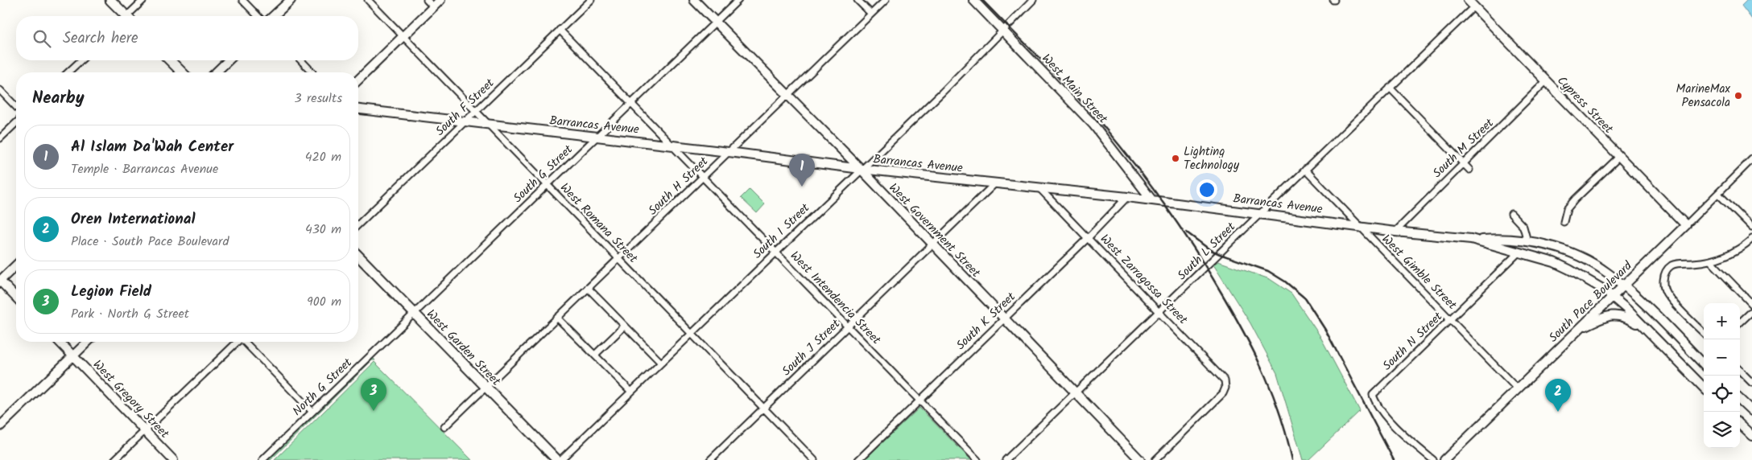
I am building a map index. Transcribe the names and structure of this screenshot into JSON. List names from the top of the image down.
{
  "streets": {
    "main road": [
      "West Main Street",
      "Cypress Street",
      "Barrancas Avenue",
      "West Government Street",
      "South Pace Boulevard",
      "West Garden Street",
      "West Gregory Street"
    ],
    "street": [
      "South F Street",
      "South M Street",
      "South G Street",
      "South H Street",
      "West Romana Street",
      "South I Street",
      "South L Street",
      "West Gimble Street",
      "West Zarragossa Street",
      "West Intendencia Street",
      "South K Street",
      "South N Street",
      "South J Street",
      "North G Street"
    ]
  },
  "crossings": [
    ["West Main Street", "Barrancas Avenue"],
    ["West Main Street", "South I Street"],
    ["Cypress Street", "South M Street"],
    ["Cypress Street", "South L Street"],
    ["Cypress Street", "South Pace Boulevard"],
    ["South F Street", "Barrancas Avenue"],
    ["South F Street", "West Romana Street"],
    ["South F Street", "West Intendencia Street"],
    ["Barrancas Avenue", "South M Street"],
    ["Barrancas Avenue", "South G Street"],
    ["Barrancas Avenue", "South H Street"],
    ["Barrancas Avenue", "West Romana Street"],
    ["Barrancas Avenue", "West Government Street"],
    ["Barrancas Avenue", "South I Street"],
    ["Barrancas Avenue", "South L Street"],
    ["Barrancas Avenue", "West Gimble Street"],
    ["Barrancas Avenue", "West Zarragossa Street"],
    ["Barrancas Avenue", "West Intendencia Street"],
    ["Barrancas Avenue", "South Pace Boulevard"],
    ["Barrancas Avenue", "South K Street"],
    ["Barrancas Avenue", "South N Street"],
    ["Barrancas Avenue", "South J Street"],
    ["South G Street", "West Romana Street"],
    ["South G Street", "West Government Street"],
    ["South G Street", "West Intendencia Street"],
    ["South G Street", "West Garden Street"],
    ["South G Street", "North G Street"],
    ["South H Street", "West Romana Street"],
    ["South H Street", "West Government Street"],
    ["South H Street", "West Intendencia Street"],
    ["South H Street", "West Garden Street"],
    ["West Romana Street", "South I Street"],
    ["West Romana Street", "South J Street"],
    ["West Government Street", "South I Street"],
    ["West Government Street", "South L Street"],
    ["West Government Street", "South K Street"],
    ["West Government Street", "South J Street"],
    ["South I Street", "West Intendencia Street"],
    ["South I Street", "West Garden Street"],
    ["South L Street", "West Gimble Street"],
    ["South L Street", "West Zarragossa Street"],
    ["West Gimble Street", "South Pace Boulevard"],
    ["West Gimble Street", "South N Street"],
    ["West Zarragossa Street", "South K Street"],
    ["West Intendencia Street", "South K Street"],
    ["West Intendencia Street", "South J Street"],
    ["West Garden Street", "North G Street"]
  ],
  "places": ["MarineMax Pensacola", "Lighting Technology"],
  "page": {
    "search": "Search here",
    "heading": ["Nearby", "3 results"],
    "list": [
      {
        "mark": "1",
        "name": "Al Islam Da'Wah Center",
        "note": "Temple · Barrancas Avenue",
        "value": "420 m"
      },
      {
        "mark": "2",
        "name": "Oren International",
        "note": "Place · South Pace Boulevard",
        "value": "430 m"
      },
      {
        "mark": "3",
        "name": "Legion Field",
        "note": "Park · North G Street",
        "value": "900 m"
      }
    ],
    "pins": ["1", "3", "2"],
    "map_buttons": ["+", "−"]
  }
}
